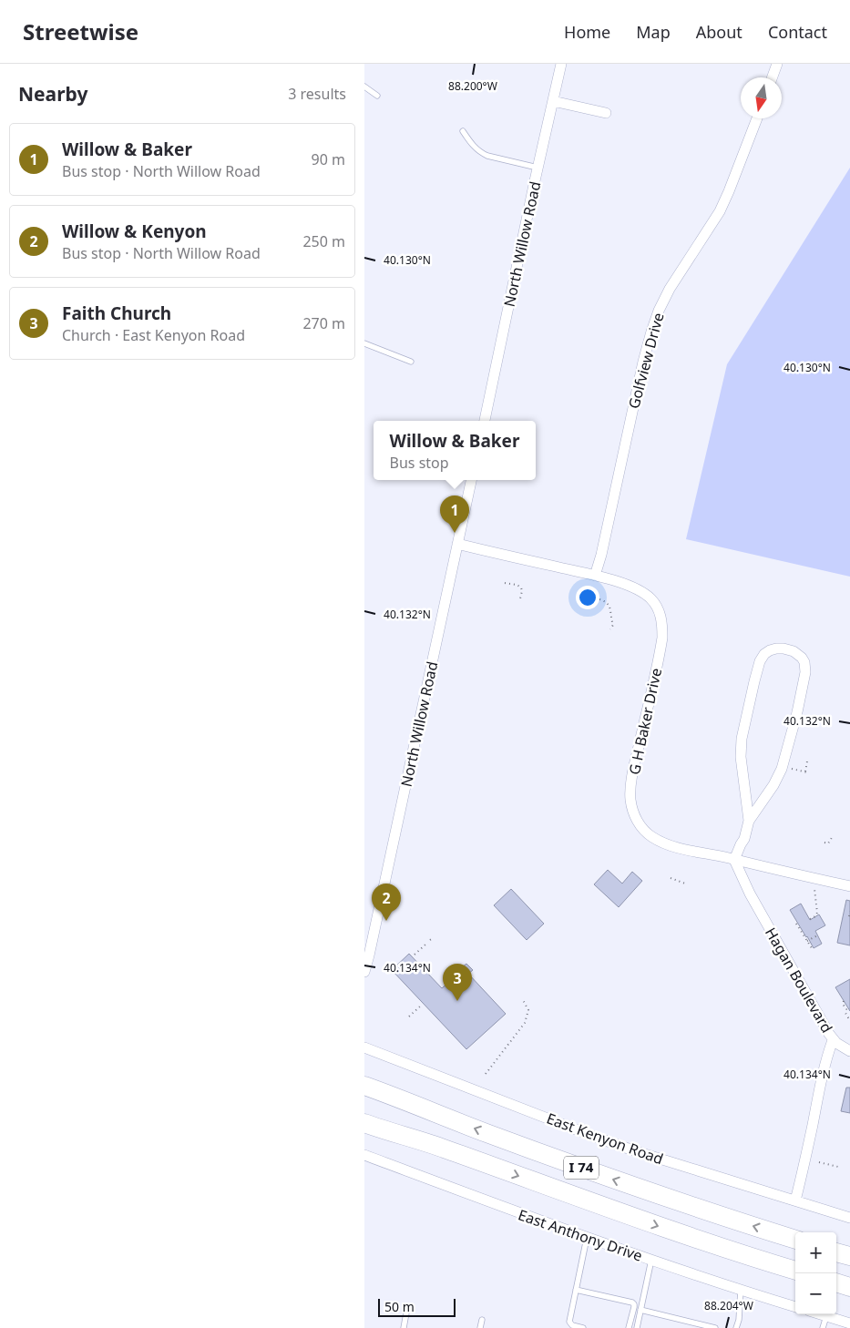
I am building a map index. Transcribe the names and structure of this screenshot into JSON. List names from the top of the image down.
{
  "streets": {
    "highway": ["I 74"],
    "street": [
      "North Willow Road",
      "Golfview Drive",
      "G H Baker Drive",
      "Hagan Boulevard",
      "East Kenyon Road",
      "East Anthony Drive"
    ]
  },
  "crossings": [
    ["North Willow Road", "G H Baker Drive"],
    ["Golfview Drive", "G H Baker Drive"],
    ["G H Baker Drive", "Hagan Boulevard"],
    ["Hagan Boulevard", "East Kenyon Road"]
  ],
  "scale_bar": "50 m",
  "north": "bottom",
  "page": {
    "header": "Streetwise",
    "nav": [
      "Home",
      "Map",
      "About",
      "Contact"
    ],
    "heading": ["Nearby", "3 results"],
    "list": [
      {
        "mark": "1",
        "name": "Willow & Baker",
        "note": "Bus stop · North Willow Road",
        "value": "90 m"
      },
      {
        "mark": "2",
        "name": "Willow & Kenyon",
        "note": "Bus stop · North Willow Road",
        "value": "250 m"
      },
      {
        "mark": "3",
        "name": "Faith Church",
        "note": "Church · East Kenyon Road",
        "value": "270 m"
      }
    ],
    "popup": ["Willow & Baker", "Bus stop"],
    "pins": ["1", "2", "3"],
    "map_buttons": ["+", "−"],
    "scale": "50 m"
  },
  "coordinates": [
    "88.200°W",
    "40.130°N",
    "40.132°N",
    "40.134°N",
    "88.204°W"
  ]
}
